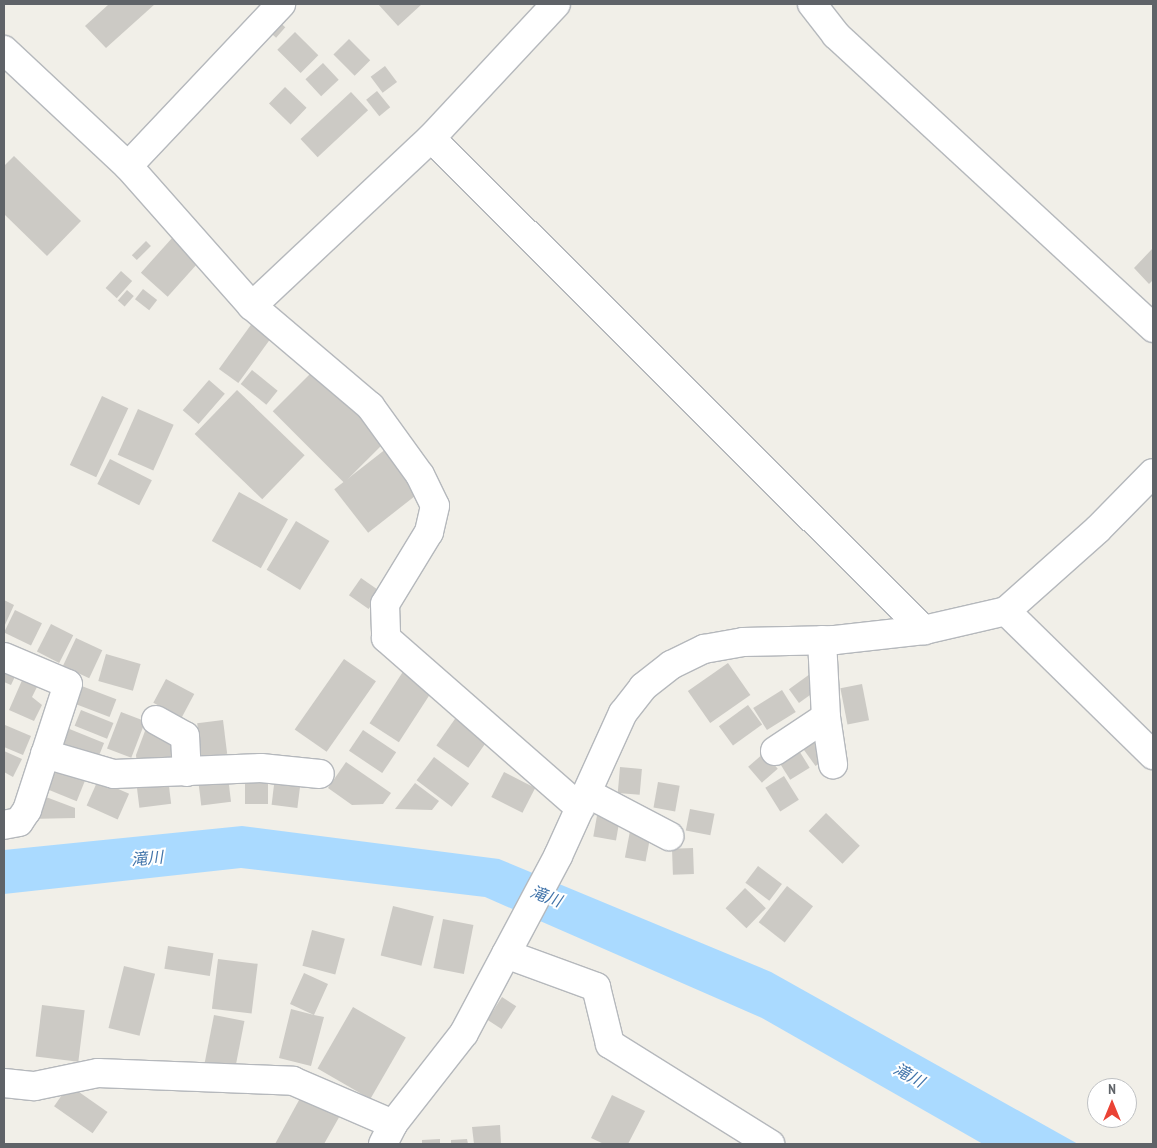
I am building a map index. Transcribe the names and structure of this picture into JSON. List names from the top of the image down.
{
  "water": ["滝川"],
  "north": "top"
}
